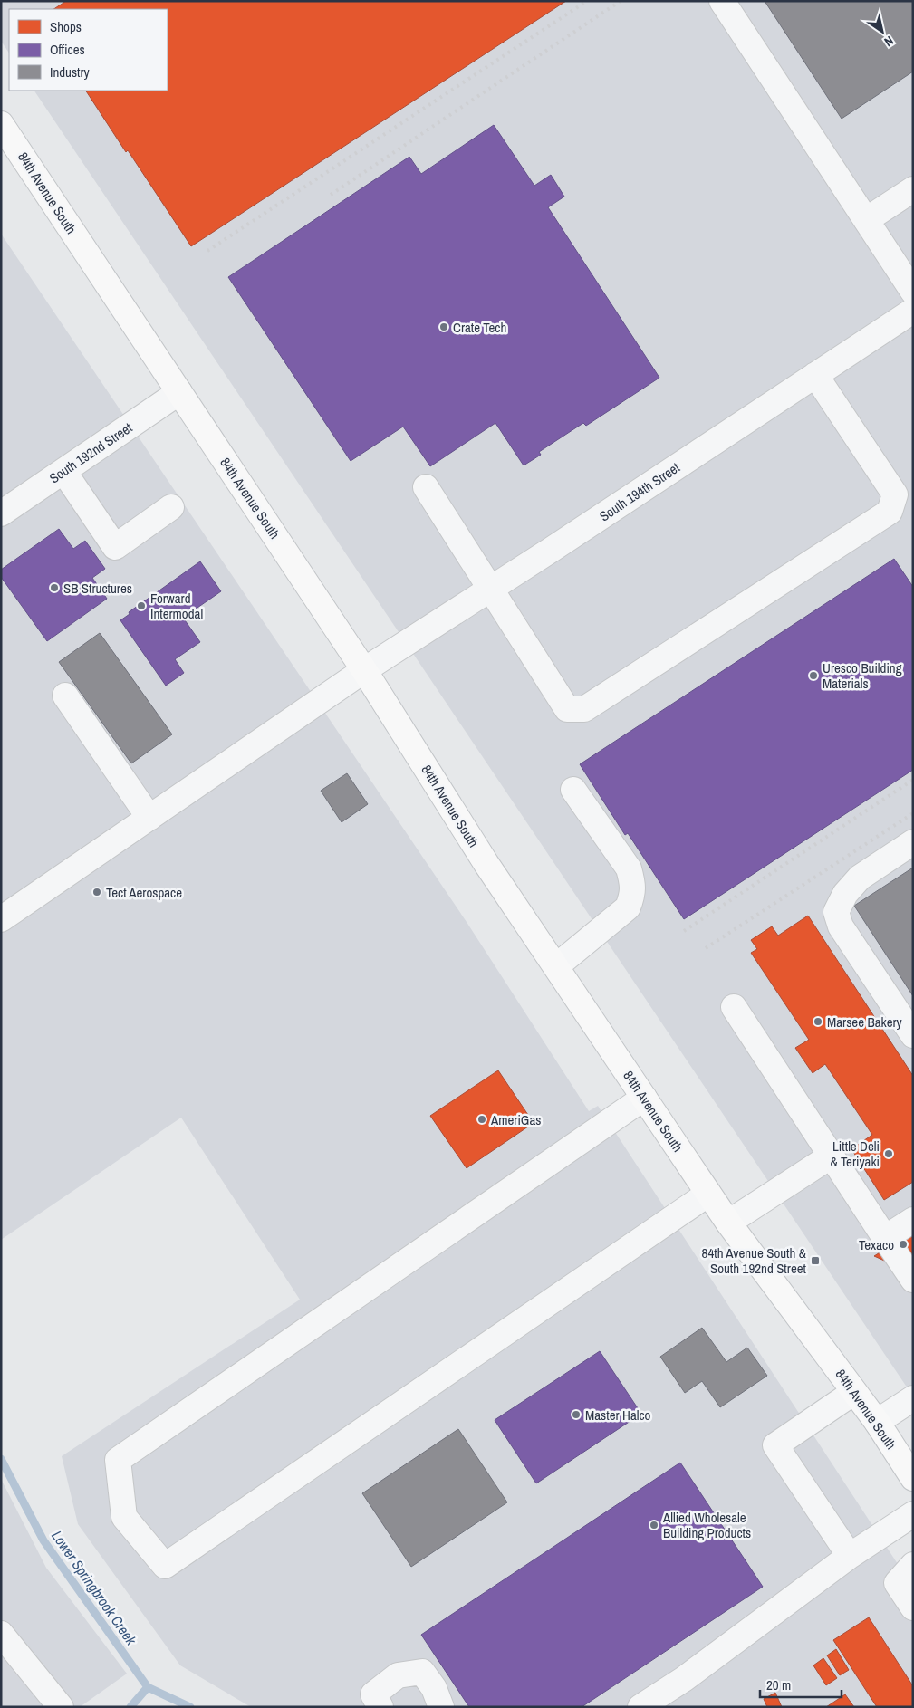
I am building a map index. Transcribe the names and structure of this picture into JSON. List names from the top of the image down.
{
  "streets": {
    "main road": ["84th Avenue South"],
    "street": ["South 192nd Street", "South 194th Street"]
  },
  "crossings": [
    ["84th Avenue South", "South 192nd Street"],
    ["84th Avenue South", "South 194th Street"]
  ],
  "water": ["Lower Springbrook Creek"],
  "places": {
    "other": [
      "Crate Tech",
      "SB Structures",
      "Forward Intermodal",
      "Uresco Building Materials",
      "Tect Aerospace",
      "Marsee Bakery",
      "AmeriGas",
      "Little Deli & Teriyaki",
      "Texaco",
      "Master Halco",
      "Allied Wholesale Building Products"
    ],
    "transit": ["84th Avenue South & South 192nd Street"]
  },
  "legend": ["Shops", "Offices", "Industry"],
  "scale_bar": "20 m",
  "north": "bottom right"
}
